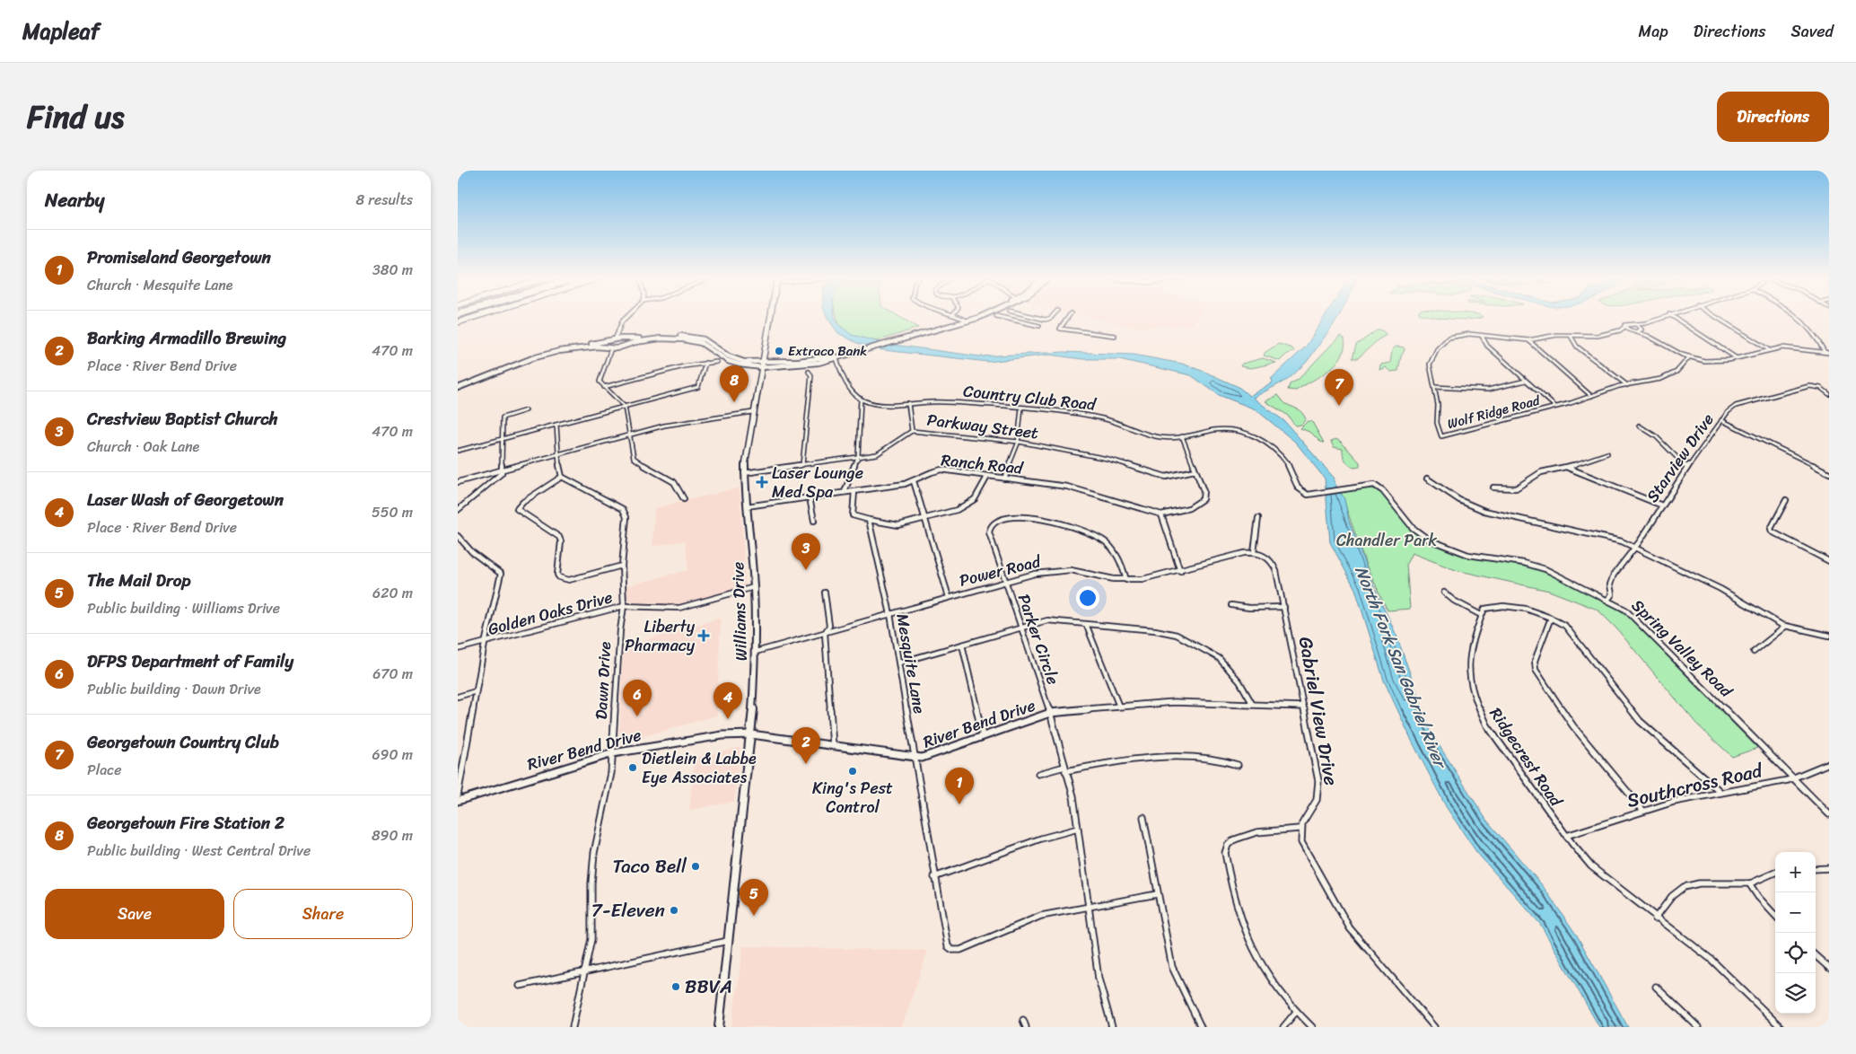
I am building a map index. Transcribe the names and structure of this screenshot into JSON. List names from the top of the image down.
{
  "streets": {
    "main road": ["Williams Drive"],
    "street": [
      "Country Club Road",
      "Wolf Ridge Road",
      "Parkway Street",
      "Starview Drive",
      "Ranch Road",
      "Power Road",
      "Golden Oaks Drive",
      "Parker Circle",
      "Spring Valley Road",
      "Mesquite Lane",
      "Dawn Drive",
      "Gabriel View Drive",
      "River Bend Drive",
      "Ridgecrest Road",
      "Southcross Road"
    ]
  },
  "crossings": [
    ["Country Club Road", "Spring Valley Road"],
    ["Parkway Street", "Williams Drive"],
    ["Starview Drive", "Spring Valley Road"],
    ["Ranch Road", "Williams Drive"],
    ["Power Road", "Williams Drive"],
    ["Power Road", "Parker Circle"],
    ["Power Road", "Mesquite Lane"],
    ["Power Road", "Gabriel View Drive"],
    ["Williams Drive", "Golden Oaks Drive"],
    ["Williams Drive", "River Bend Drive"],
    ["Golden Oaks Drive", "Dawn Drive"],
    ["Parker Circle", "Mesquite Lane"],
    ["Parker Circle", "River Bend Drive"],
    ["Spring Valley Road", "Southcross Road"],
    ["Mesquite Lane", "River Bend Drive"],
    ["Dawn Drive", "River Bend Drive"],
    ["Gabriel View Drive", "River Bend Drive"],
    ["Ridgecrest Road", "Southcross Road"]
  ],
  "water": ["North Fork San Gabriel River"],
  "parks": ["Chandler Park"],
  "places": {
    "other": [
      "Extraco Bank",
      "Dietlein & Labbe Eye Associates",
      "King's Pest Control",
      "Taco Bell",
      "7-Eleven",
      "BBVA"
    ],
    "health": ["Laser Lounge Med Spa", "Liberty Pharmacy"]
  },
  "page": {
    "header": "Mapleaf",
    "nav": ["Map", "Directions", "Saved"],
    "title": "Find us",
    "buttons": [
      "Directions",
      ["Save", "Share"]
    ],
    "heading": ["Nearby", "8 results"],
    "list": [
      {
        "mark": "1",
        "name": "Promiseland Georgetown",
        "note": "Church · Mesquite Lane",
        "value": "380 m"
      },
      {
        "mark": "2",
        "name": "Barking Armadillo Brewing",
        "note": "Place · River Bend Drive",
        "value": "470 m"
      },
      {
        "mark": "3",
        "name": "Crestview Baptist Church",
        "note": "Church · Oak Lane",
        "value": "470 m"
      },
      {
        "mark": "4",
        "name": "Laser Wash of Georgetown",
        "note": "Place · River Bend Drive",
        "value": "550 m"
      },
      {
        "mark": "5",
        "name": "The Mail Drop",
        "note": "Public building · Williams Drive",
        "value": "620 m"
      },
      {
        "mark": "6",
        "name": "DFPS Department of Family",
        "note": "Public building · Dawn Drive",
        "value": "670 m"
      },
      {
        "mark": "7",
        "name": "Georgetown Country Club",
        "note": "Place",
        "value": "690 m"
      },
      {
        "mark": "8",
        "name": "Georgetown Fire Station 2",
        "note": "Public building · West Central Drive",
        "value": "890 m"
      }
    ],
    "pins": [
      "8",
      "7",
      "3",
      "6",
      "4",
      "2",
      "1",
      "5"
    ],
    "map_buttons": ["+", "−"]
  }
}
